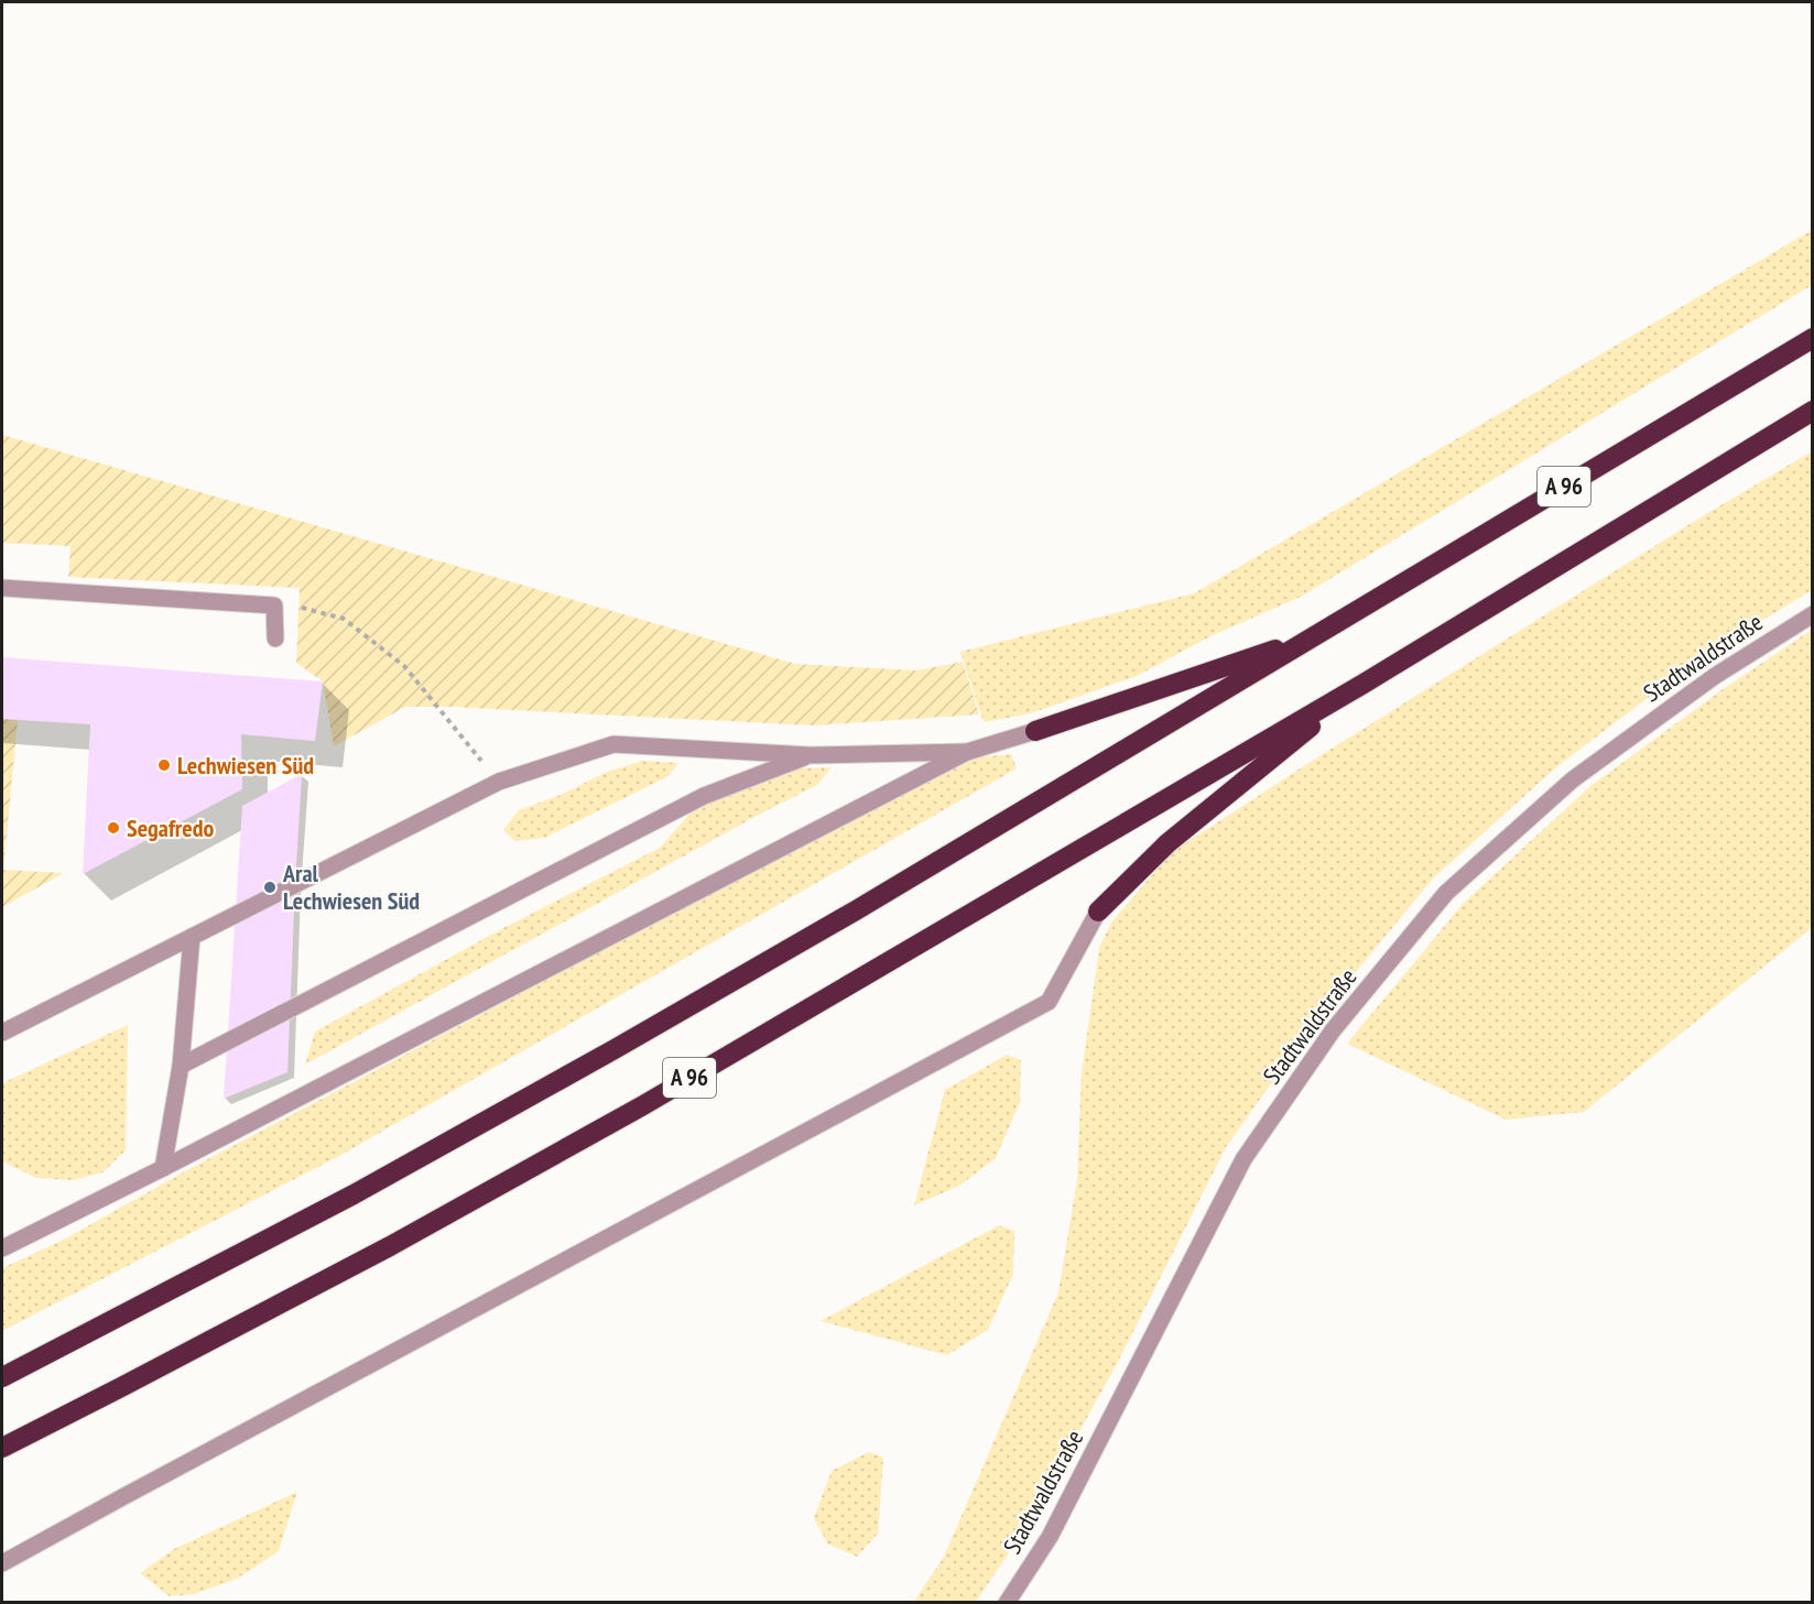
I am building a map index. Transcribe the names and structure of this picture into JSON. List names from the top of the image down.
{
  "streets": {
    "highway": ["A 96"],
    "street": ["Stadtwaldstraße"]
  },
  "places": ["Lechwiesen Süd", "Segafredo", "Aral Lechwiesen Süd"]
}
